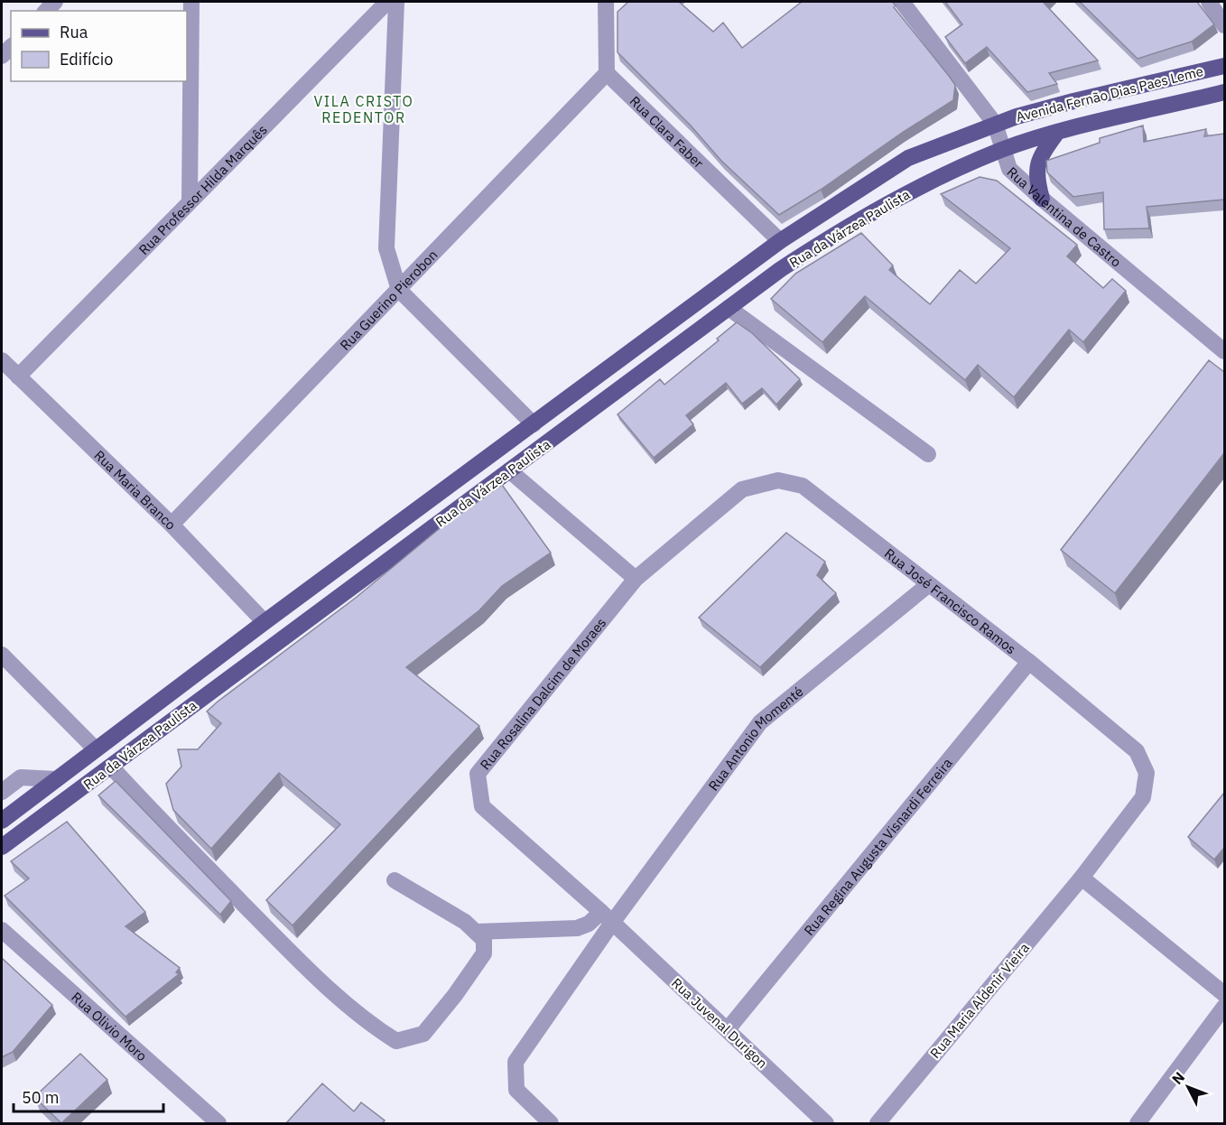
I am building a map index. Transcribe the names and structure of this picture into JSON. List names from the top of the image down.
{
  "streets": {
    "main road": ["Avenida Fernão Dias Paes Leme", "Rua da Várzea Paulista"],
    "street": [
      "Rua Clara Faber",
      "Rua Professor Hilda Marquês",
      "Rua Valentina de Castro",
      "Rua Guerino Pierobon",
      "Rua Maria Branco",
      "Rua José Francisco Ramos",
      "Rua Rosalina Dalcim de Moraes",
      "Rua Antonio Momenté",
      "Rua Regina Augusta Visnardi Ferreira",
      "Rua Maria Aldenir Vieira",
      "Rua Juvenal Durigon",
      "Rua Olivio Moro"
    ]
  },
  "crossings": [
    ["Avenida Fernão Dias Paes Leme", "Rua Valentina de Castro"],
    ["Avenida Fernão Dias Paes Leme", "Rua da Várzea Paulista"],
    ["Rua Clara Faber", "Rua da Várzea Paulista"],
    ["Rua Clara Faber", "Rua Guerino Pierobon"],
    ["Rua Professor Hilda Marquês", "Rua Maria Branco"],
    ["Rua Valentina de Castro", "Rua da Várzea Paulista"],
    ["Rua da Várzea Paulista", "Rua Maria Branco"],
    ["Rua Guerino Pierobon", "Rua Maria Branco"],
    ["Rua José Francisco Ramos", "Rua Rosalina Dalcim de Moraes"],
    ["Rua José Francisco Ramos", "Rua Antonio Momenté"],
    ["Rua José Francisco Ramos", "Rua Regina Augusta Visnardi Ferreira"],
    ["Rua José Francisco Ramos", "Rua Maria Aldenir Vieira"],
    ["Rua Rosalina Dalcim de Moraes", "Rua Antonio Momenté"],
    ["Rua Rosalina Dalcim de Moraes", "Rua Juvenal Durigon"],
    ["Rua Antonio Momenté", "Rua Juvenal Durigon"],
    ["Rua Regina Augusta Visnardi Ferreira", "Rua Juvenal Durigon"]
  ],
  "districts": ["VILA CRISTO REDENTOR"],
  "legend": ["Rua", "Edifício"],
  "scale_bar": "50 m",
  "north": "top left"
}
